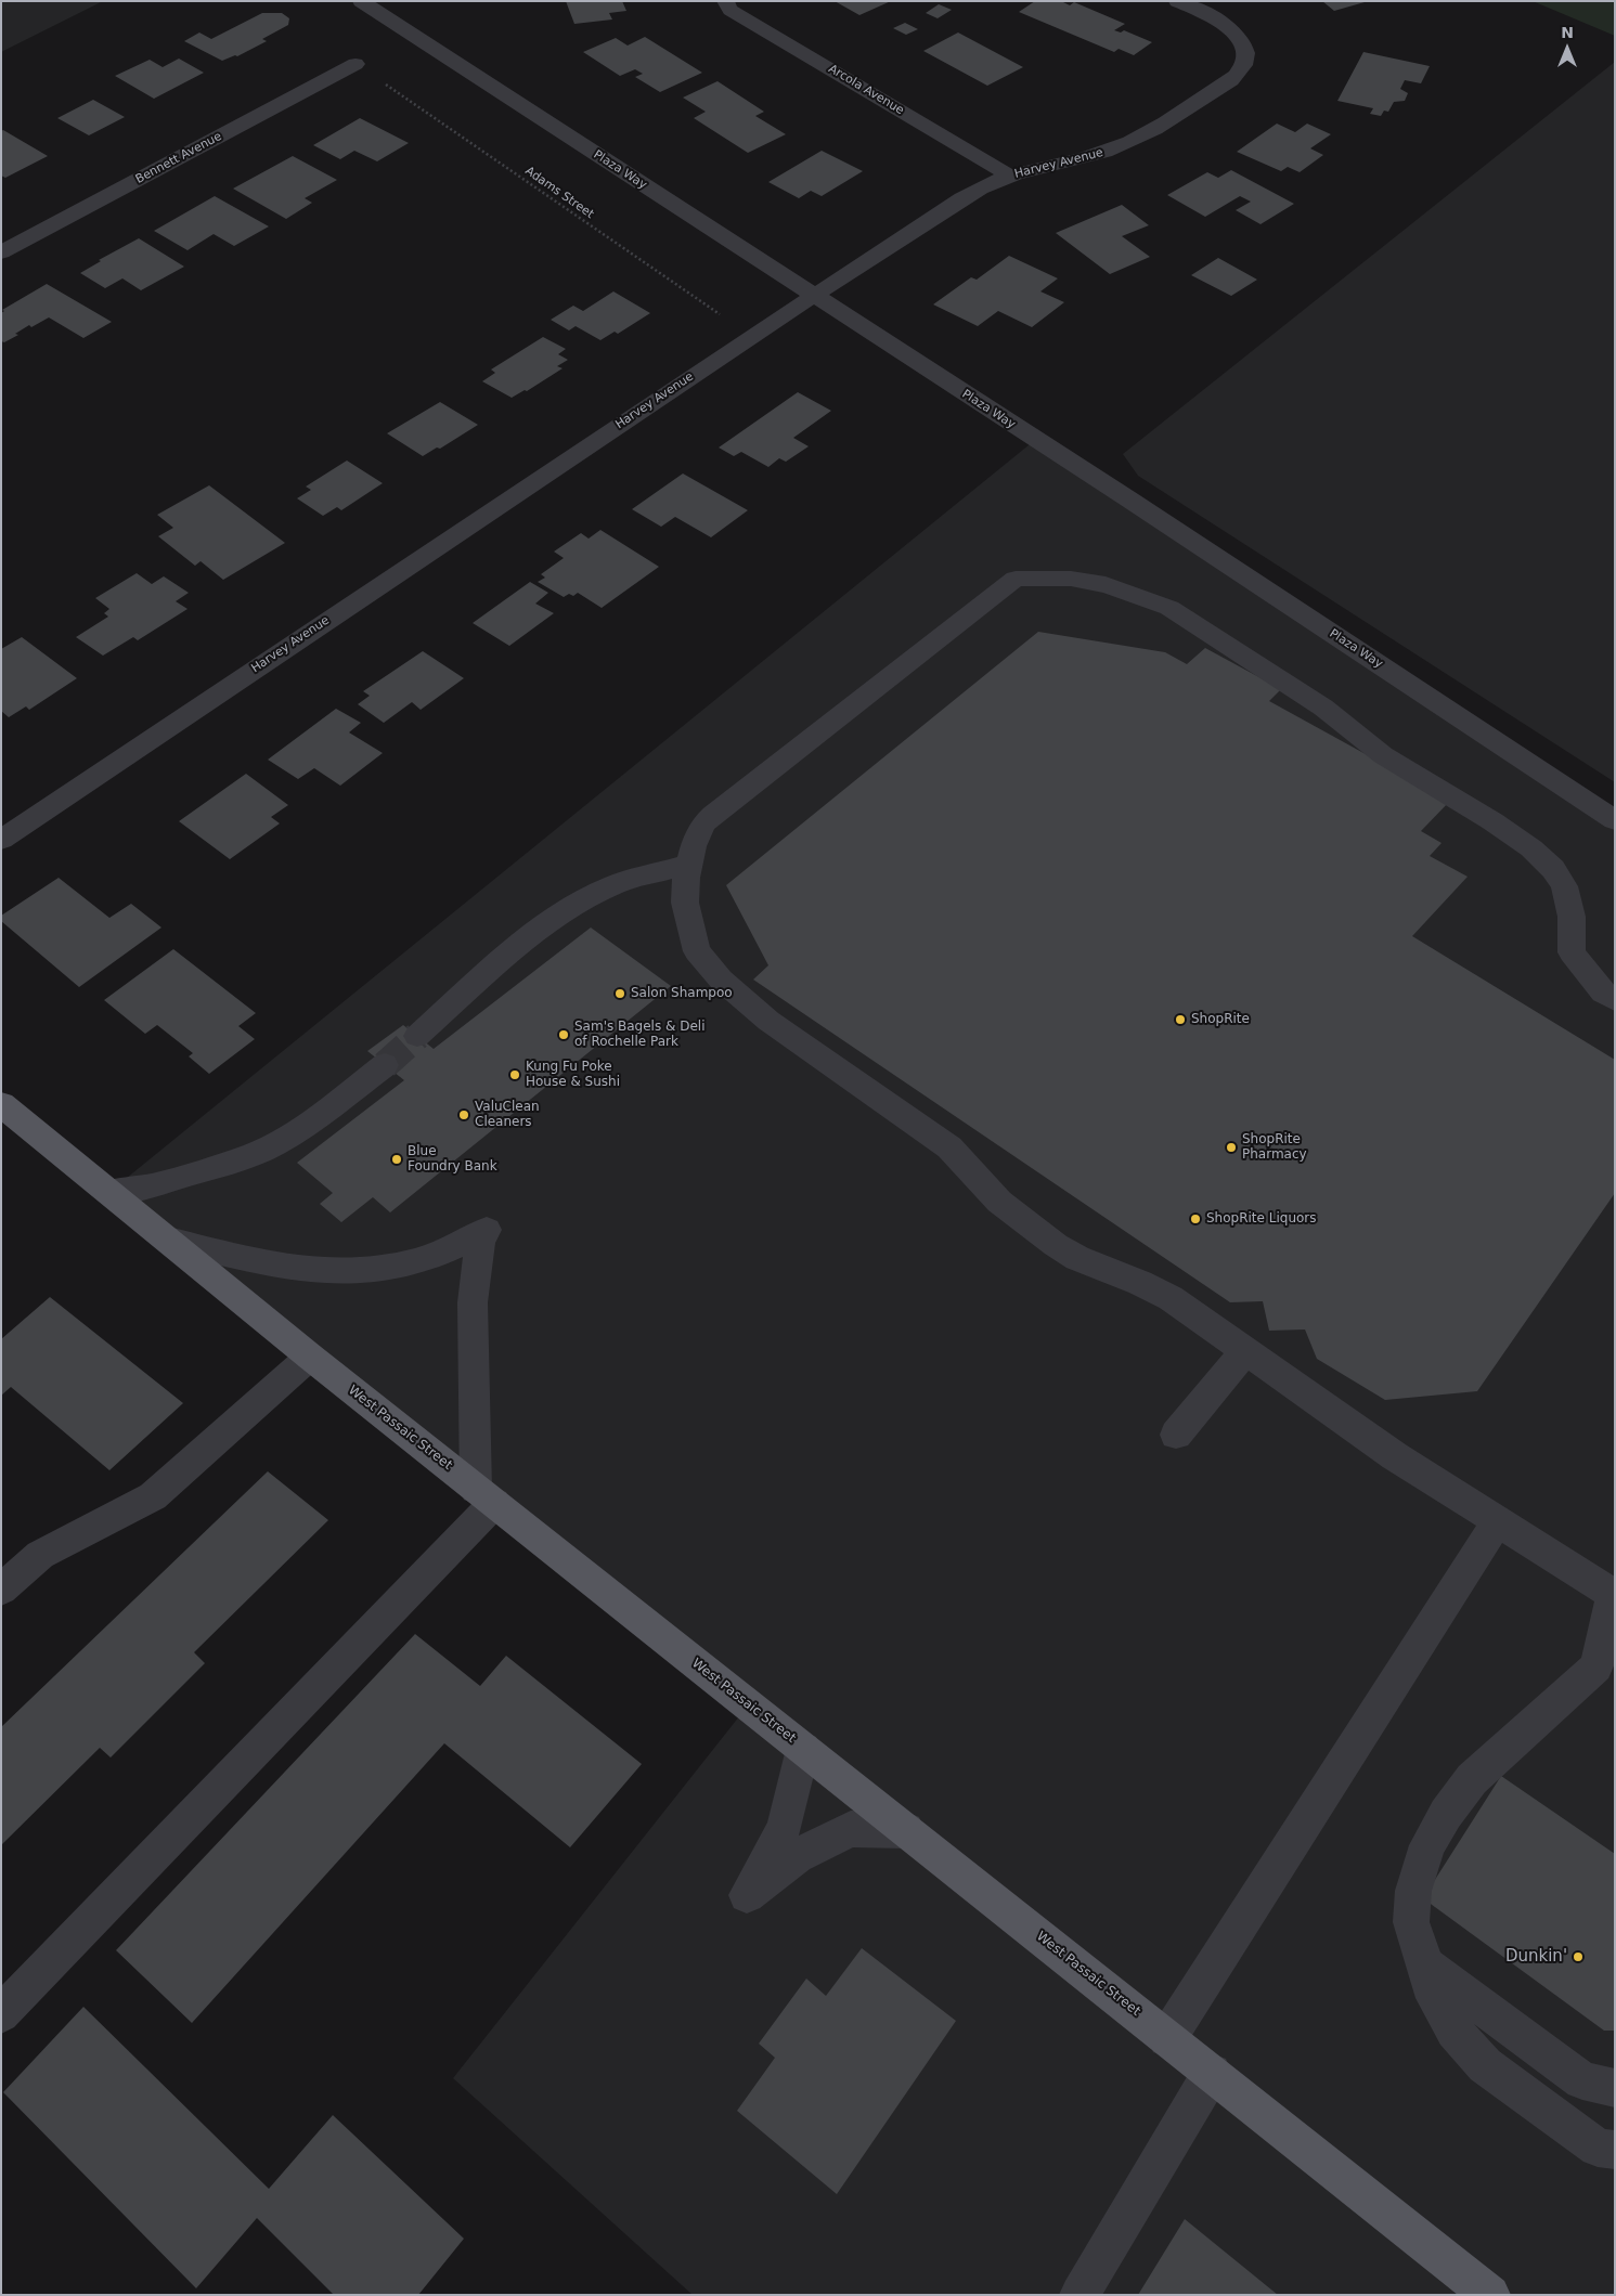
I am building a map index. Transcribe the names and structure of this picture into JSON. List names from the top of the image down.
{
  "streets": {
    "main road": ["West Passaic Street"],
    "street": [
      "Arcola Avenue",
      "Bennett Avenue",
      "Harvey Avenue",
      "Plaza Way"
    ],
    "path": ["Adams Street"]
  },
  "crossings": [
    ["Arcola Avenue", "Harvey Avenue"],
    ["Bennett Avenue", "Adams Street"],
    ["Harvey Avenue", "Plaza Way"],
    ["Harvey Avenue", "Adams Street"]
  ],
  "places": [
    "Salon Shampoo",
    "ShopRite",
    "Sam's Bagels & Deli of Rochelle Park",
    "Kung Fu Poke House & Sushi",
    "ValuClean Cleaners",
    "ShopRite Pharmacy",
    "Blue Foundry Bank",
    "ShopRite Liquors",
    "Dunkin'"
  ],
  "north": "top"
}
